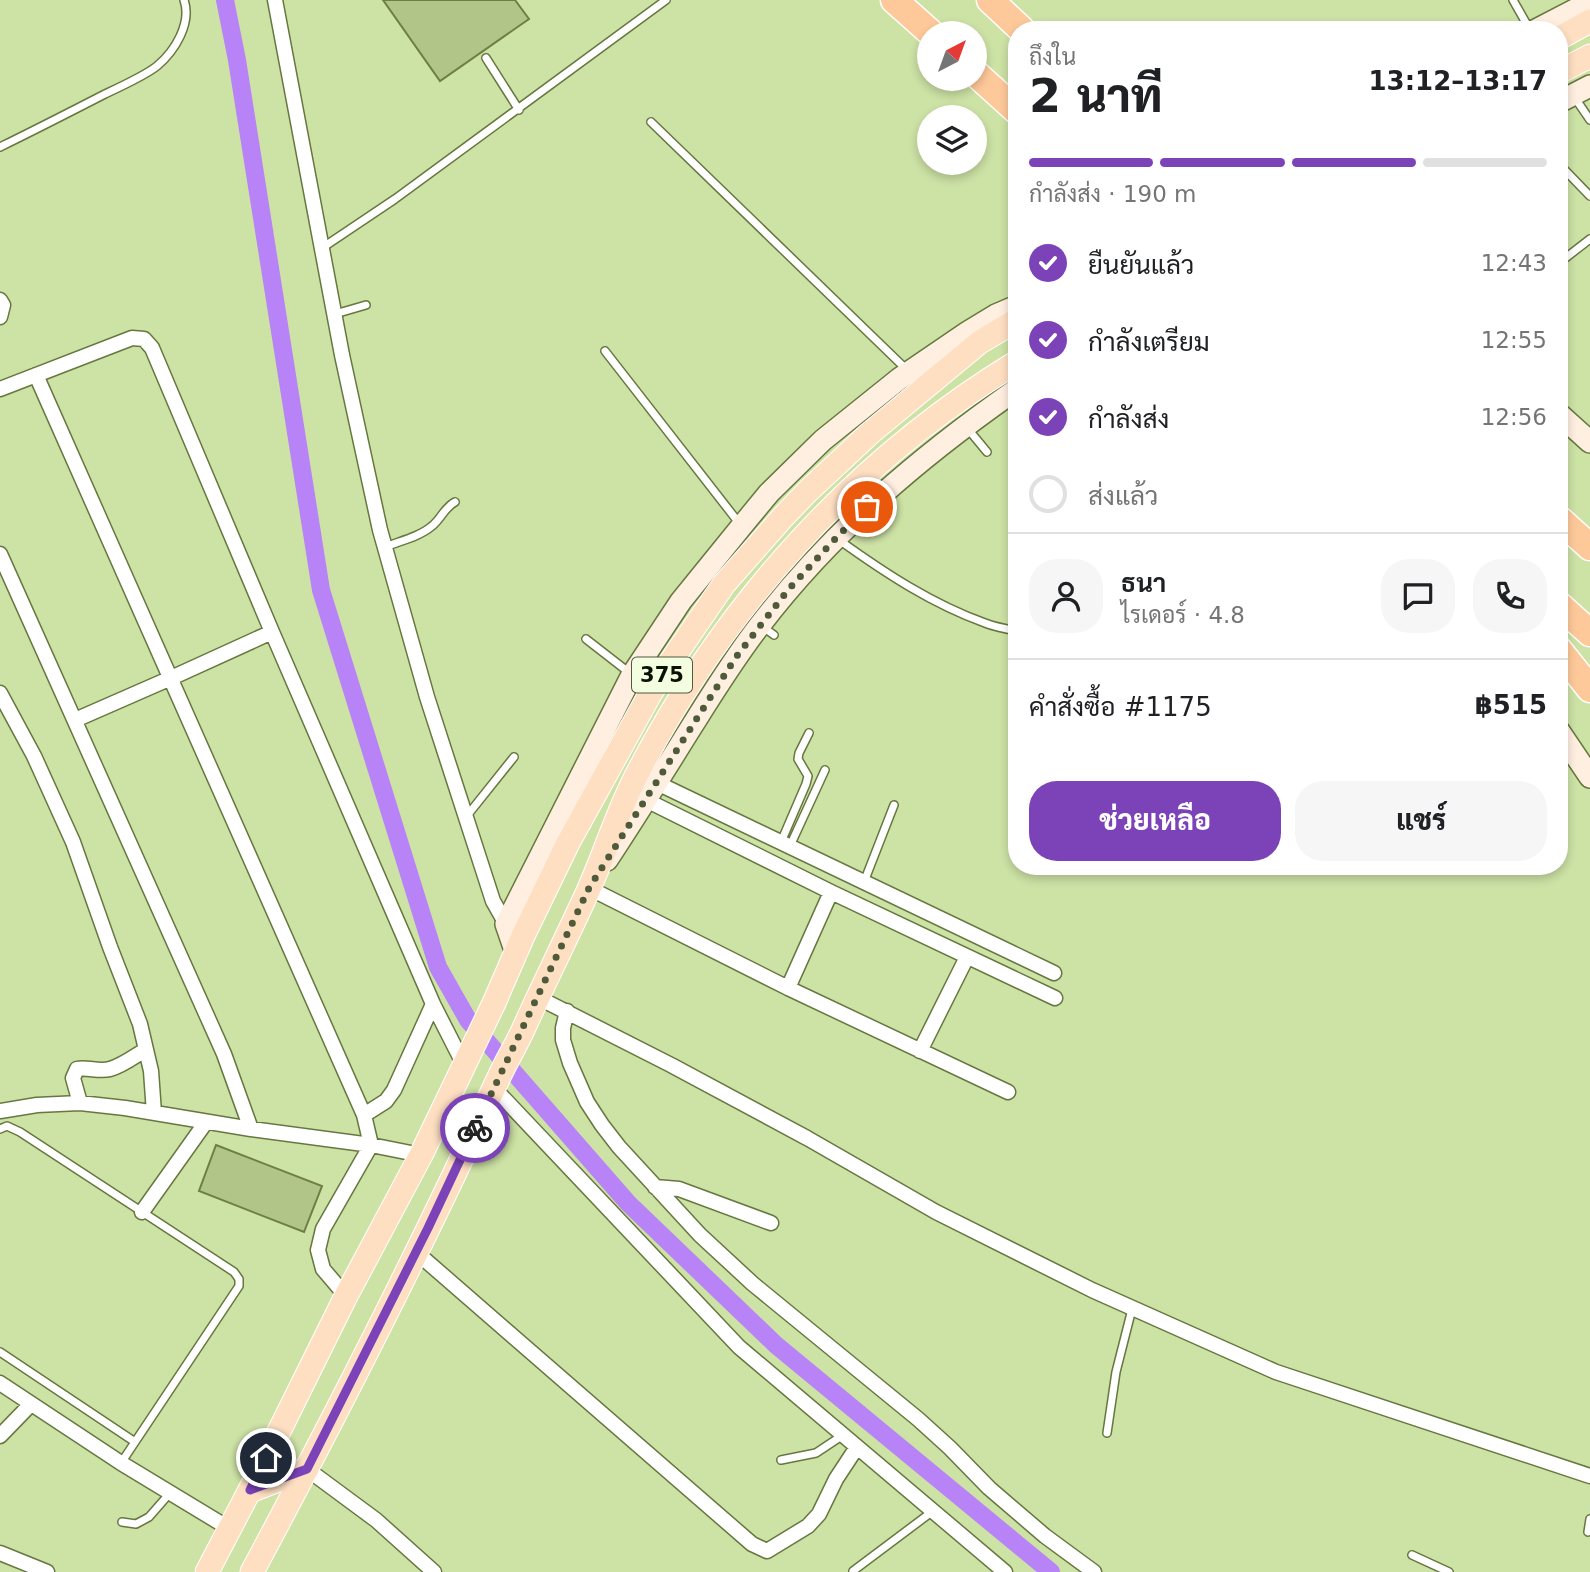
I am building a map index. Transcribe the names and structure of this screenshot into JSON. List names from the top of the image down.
{
  "streets": {
    "main road": ["375"]
  },
  "north": "top right",
  "page": {
    "heading": ["2 นาที", "ถึงใน", "13:12–13:17"],
    "panel": [
      "ธนา",
      "ไรเดอร์ · 4.8",
      "คำสั่งซื้อ #1175",
      "฿515"
    ],
    "bar": "กำลังส่ง · 190 m",
    "list": [
      ["ยืนยันแล้ว", "12:43"],
      ["กำลังเตรียม", "12:55"],
      ["กำลังส่ง", "12:56"],
      "ส่งแล้ว"
    ],
    "buttons": ["ช่วยเหลือ", "แชร์"]
  }
}
